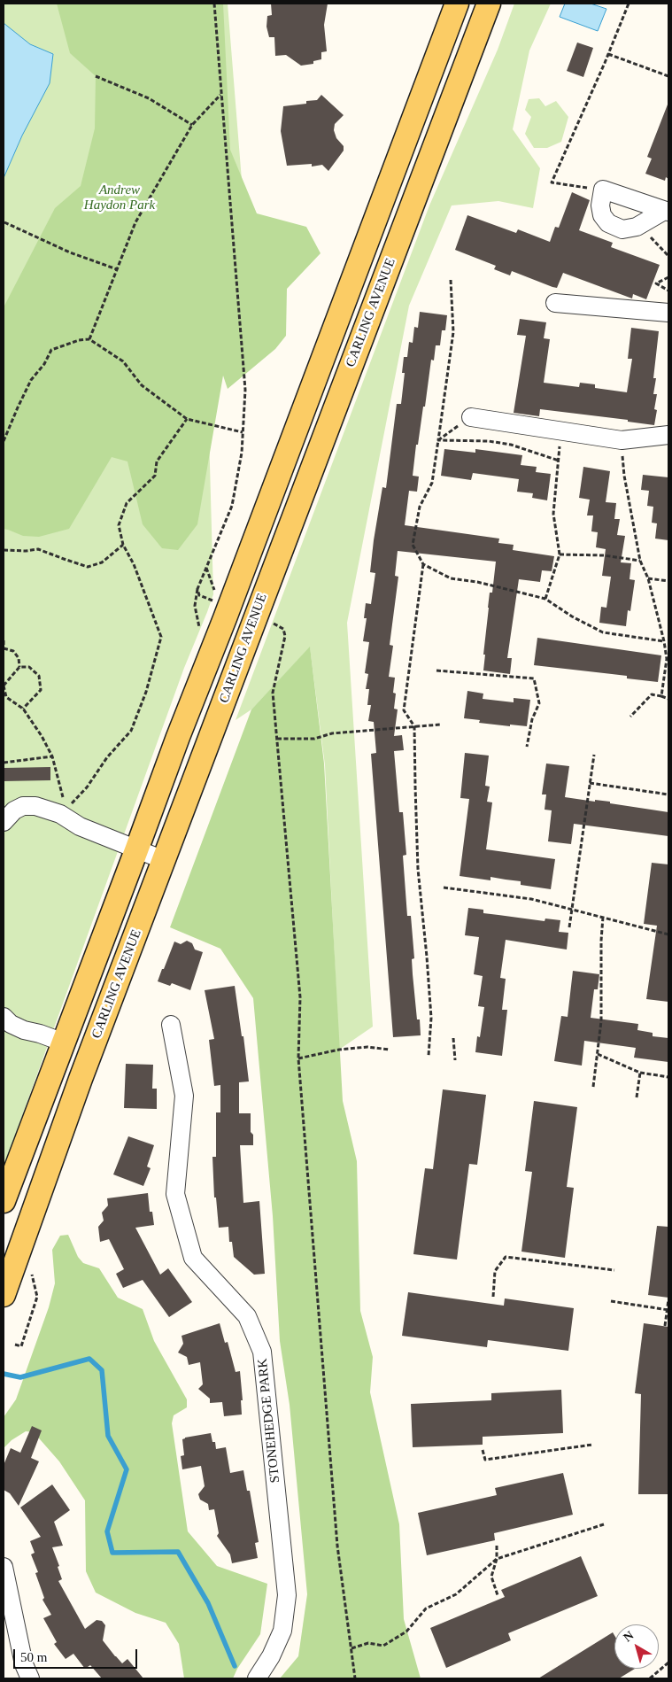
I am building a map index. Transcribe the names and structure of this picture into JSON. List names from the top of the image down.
{
  "streets": {
    "main road": ["CARLING AVENUE"],
    "street": ["STONEHEDGE PARK"]
  },
  "parks": ["Andrew Haydon Park"],
  "scale_bar": "50 m",
  "north": "top left"
}
